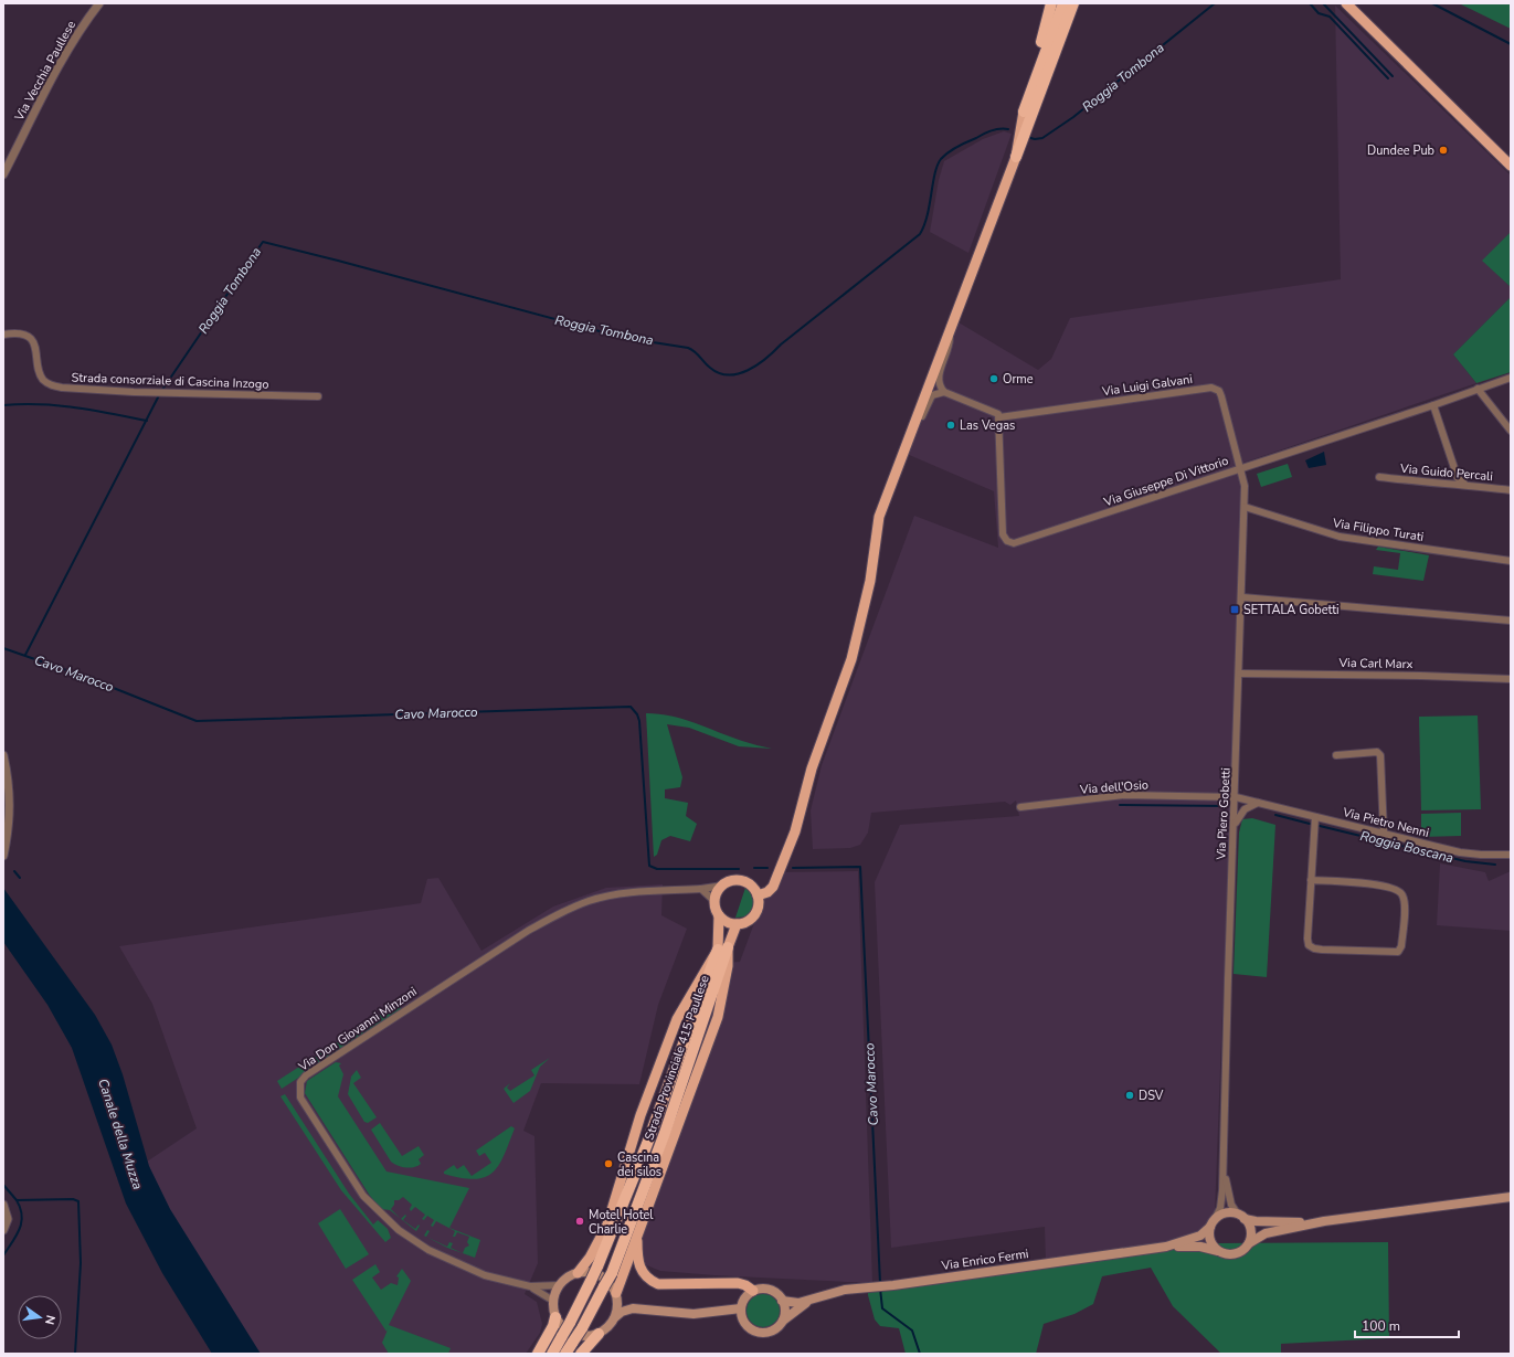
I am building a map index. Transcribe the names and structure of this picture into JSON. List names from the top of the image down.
{
  "streets": {
    "highway": ["Strada Provinciale 415 Paullese"],
    "main road": ["Via Enrico Fermi"],
    "street": [
      "Via Vecchia Paullese",
      "Strada consorziale di Cascina Inzogo",
      "Via Luigi Galvani",
      "Via Guido Percali",
      "Via Giuseppe Di Vittorio",
      "Via Filippo Turati",
      "Via Carl Marx",
      "Via dell'Osio",
      "Via Piero Gobetti",
      "Via Pietro Nenni",
      "Via Don Giovanni Minzoni"
    ]
  },
  "crossings": [
    ["Via Luigi Galvani", "Via Giuseppe Di Vittorio"],
    ["Via Luigi Galvani", "Via Piero Gobetti"],
    ["Via Giuseppe Di Vittorio", "Via Piero Gobetti"],
    ["Via Filippo Turati", "Via Piero Gobetti"],
    ["Via Carl Marx", "Via Piero Gobetti"],
    ["Via dell'Osio", "Via Piero Gobetti"],
    ["Via dell'Osio", "Via Pietro Nenni"],
    ["Via Piero Gobetti", "Via Pietro Nenni"],
    ["Via Don Giovanni Minzoni", "Strada Provinciale 415 Paullese"]
  ],
  "water": [
    "Roggia Tombona",
    "Cavo Marocco",
    "Roggia Boscana",
    "Canale della Muzza"
  ],
  "places": {
    "other": [
      "Dundee Pub",
      "Orme",
      "Las Vegas",
      "DSV",
      "Cascina dei silos",
      "Motel Hotel Charlie"
    ],
    "transit": ["SETTALA Gobetti"]
  },
  "scale_bar": "100 m",
  "north": "right"
}
